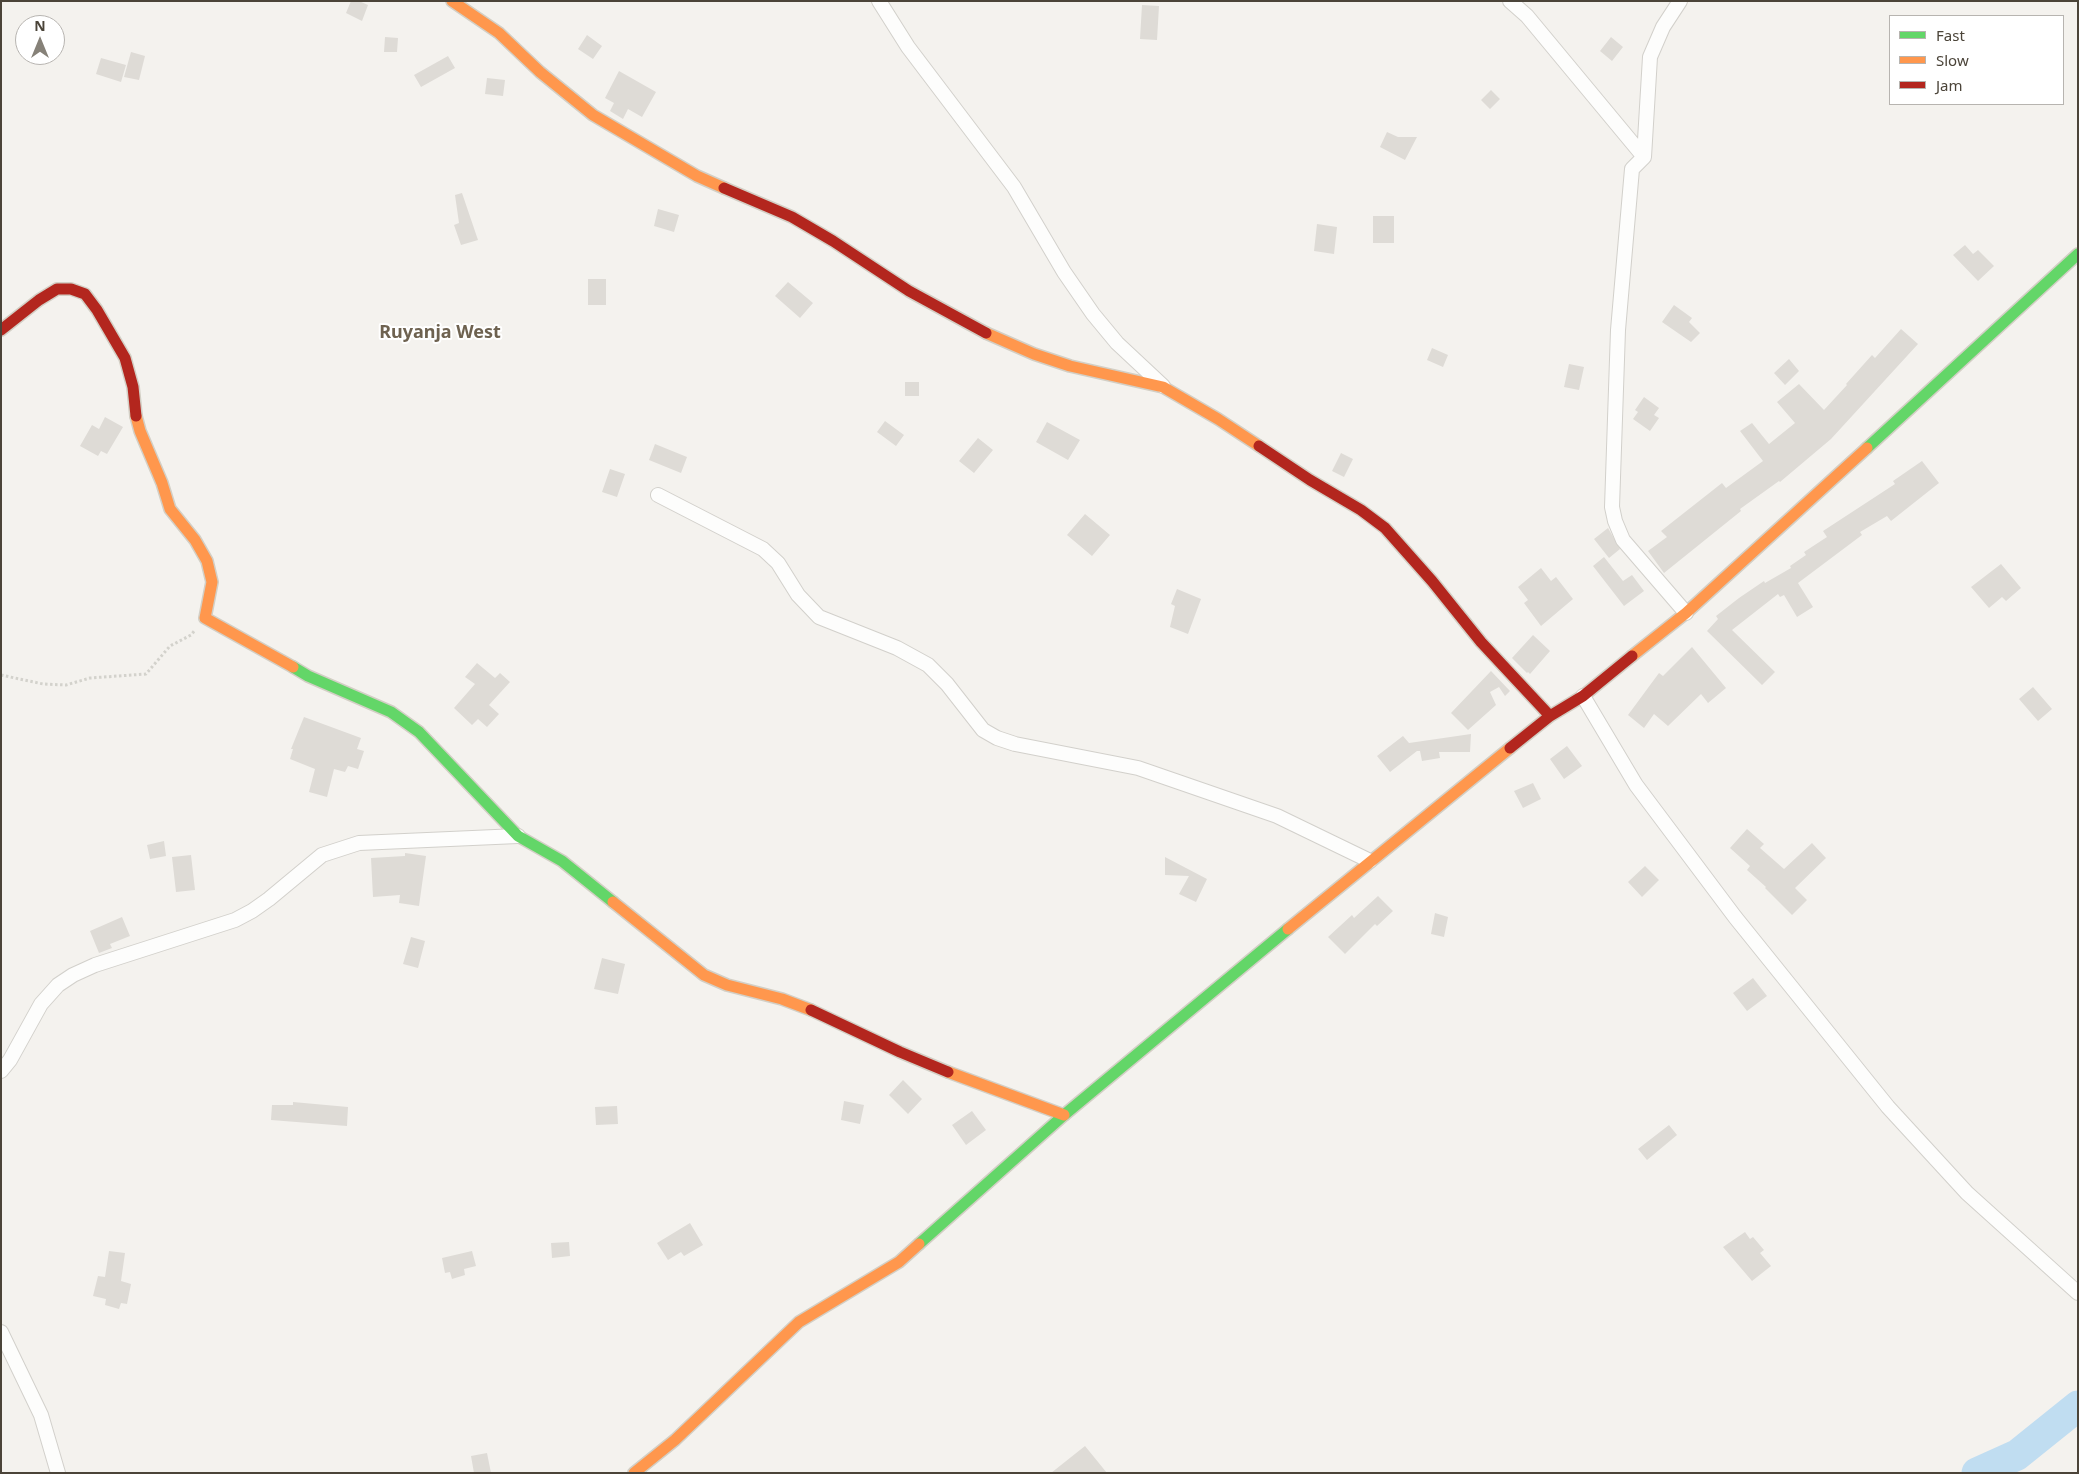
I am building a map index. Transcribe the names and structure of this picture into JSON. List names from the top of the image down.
{
  "districts": ["Ruyanja West"],
  "legend": ["Fast", "Slow", "Jam"],
  "north": "top"
}
